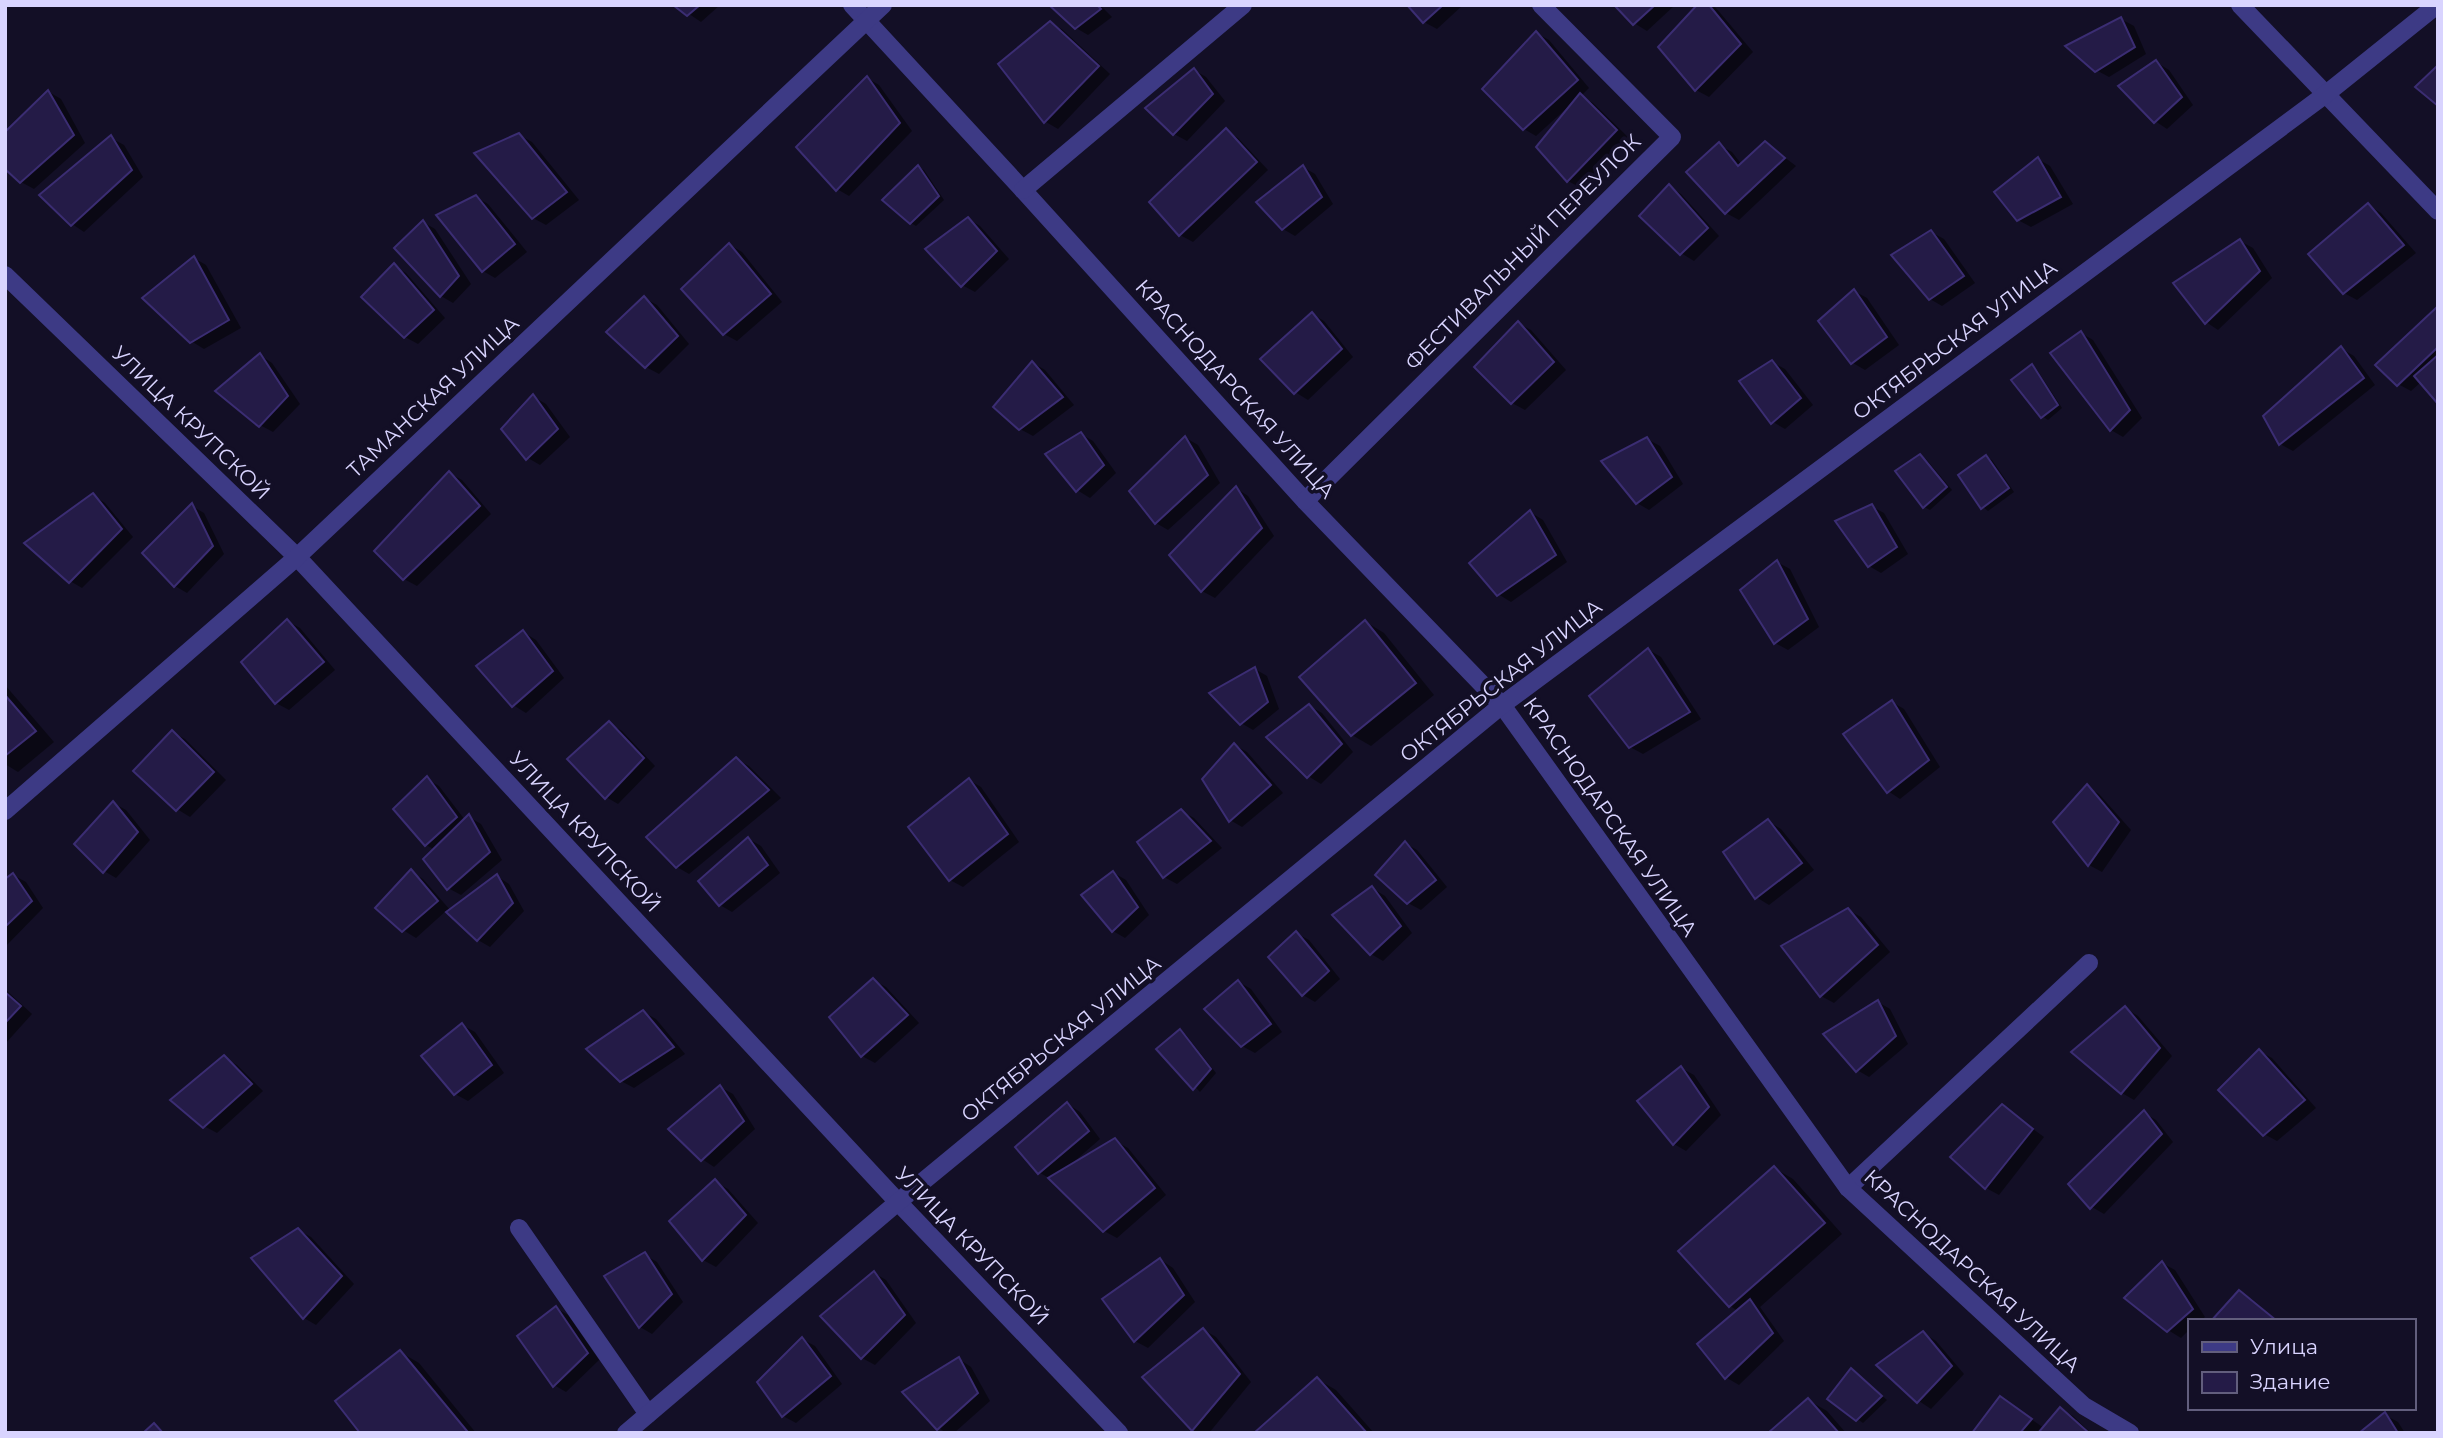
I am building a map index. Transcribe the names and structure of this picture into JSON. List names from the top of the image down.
{
  "streets": {
    "street": [
      "ФЕСТИВАЛЬНЫЙ ПЕРЕУЛОК",
      "ОКТЯБРЬСКАЯ УЛИЦА",
      "КРАСНОДАРСКАЯ УЛИЦА",
      "ТАМАНСКАЯ УЛИЦА",
      "УЛИЦА КРУПСКОЙ"
    ]
  },
  "crossings": [
    ["ФЕСТИВАЛЬНЫЙ ПЕРЕУЛОК", "КРАСНОДАРСКАЯ УЛИЦА"],
    ["ОКТЯБРЬСКАЯ УЛИЦА", "КРАСНОДАРСКАЯ УЛИЦА"],
    ["ОКТЯБРЬСКАЯ УЛИЦА", "УЛИЦА КРУПСКОЙ"],
    ["КРАСНОДАРСКАЯ УЛИЦА", "ТАМАНСКАЯ УЛИЦА"],
    ["ТАМАНСКАЯ УЛИЦА", "УЛИЦА КРУПСКОЙ"]
  ],
  "legend": ["Улица", "Здание"]
}
